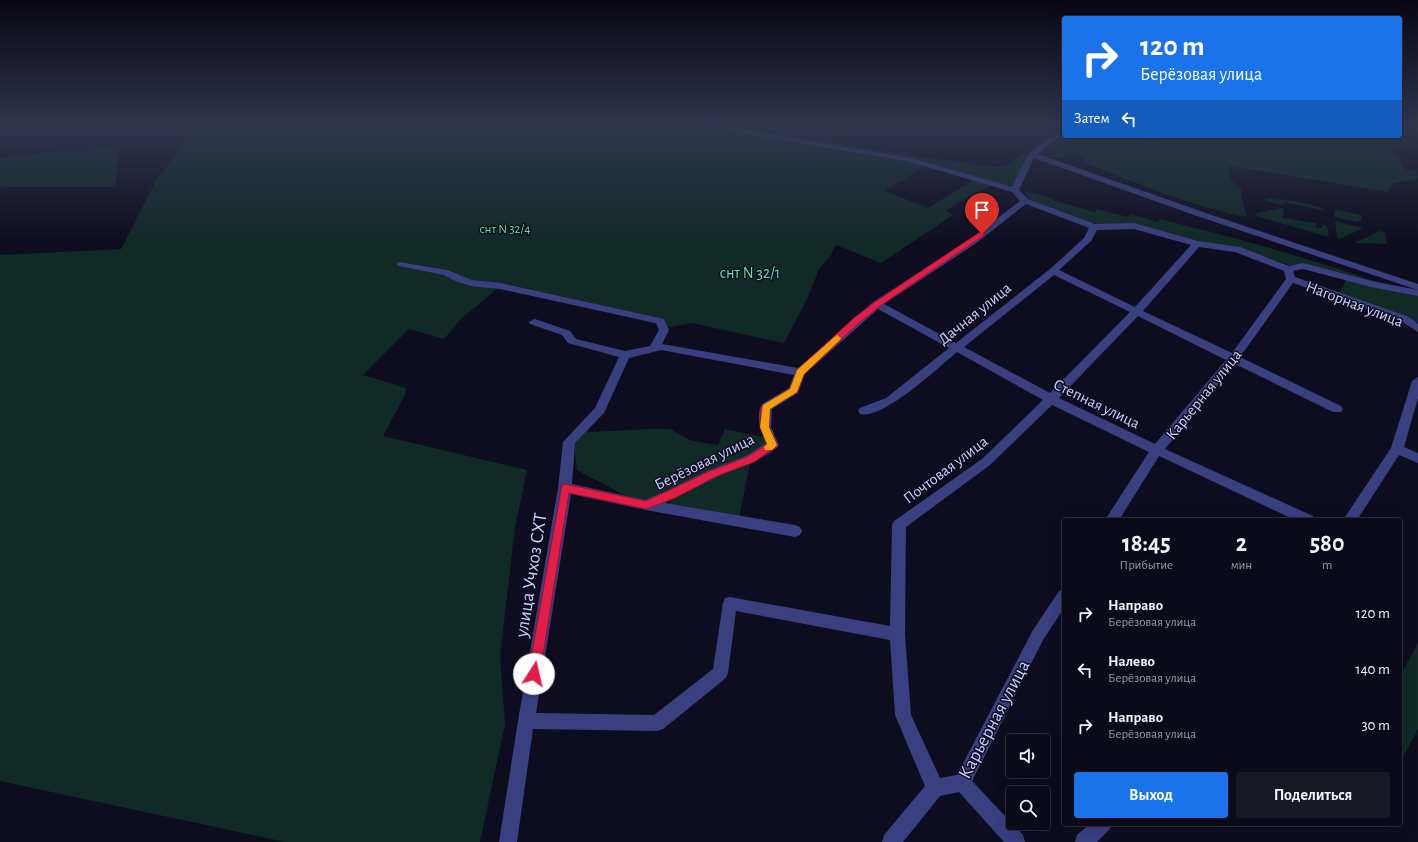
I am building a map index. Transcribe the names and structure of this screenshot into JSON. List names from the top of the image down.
{
  "streets": {
    "street": [
      "Нагорная улица",
      "Дачная улица",
      "Карьерная улица",
      "Степная улица",
      "Берёзовая улица",
      "Почтовая улица",
      "улица Учхоз СХТ"
    ]
  },
  "crossings": [
    ["Нагорная улица", "Дачная улица"],
    ["Нагорная улица", "Карьерная улица"],
    ["Нагорная улица", "Почтовая улица"],
    ["Дачная улица", "Степная улица"],
    ["Карьерная улица", "Степная улица"],
    ["Карьерная улица", "Почтовая улица"],
    ["Степная улица", "Берёзовая улица"],
    ["Степная улица", "Почтовая улица"],
    ["Берёзовая улица", "улица Учхоз СХТ"]
  ],
  "parks": ["снт N 32/4", "снт N 32/1"],
  "page": {
    "turn": ["120 m", "Берёзовая улица"],
    "then": "Затем",
    "eta": [
      "18:45",
      "Прибытие",
      "2",
      "мин",
      "580",
      "m"
    ],
    "list": [
      {
        "name": "Направо",
        "note": "Берёзовая улица",
        "value": "120 m"
      },
      {
        "name": "Налево",
        "note": "Берёзовая улица",
        "value": "140 m"
      },
      {
        "name": "Направо",
        "note": "Берёзовая улица",
        "value": "30 m"
      }
    ],
    "buttons": ["Выход", "Поделиться"]
  }
}
